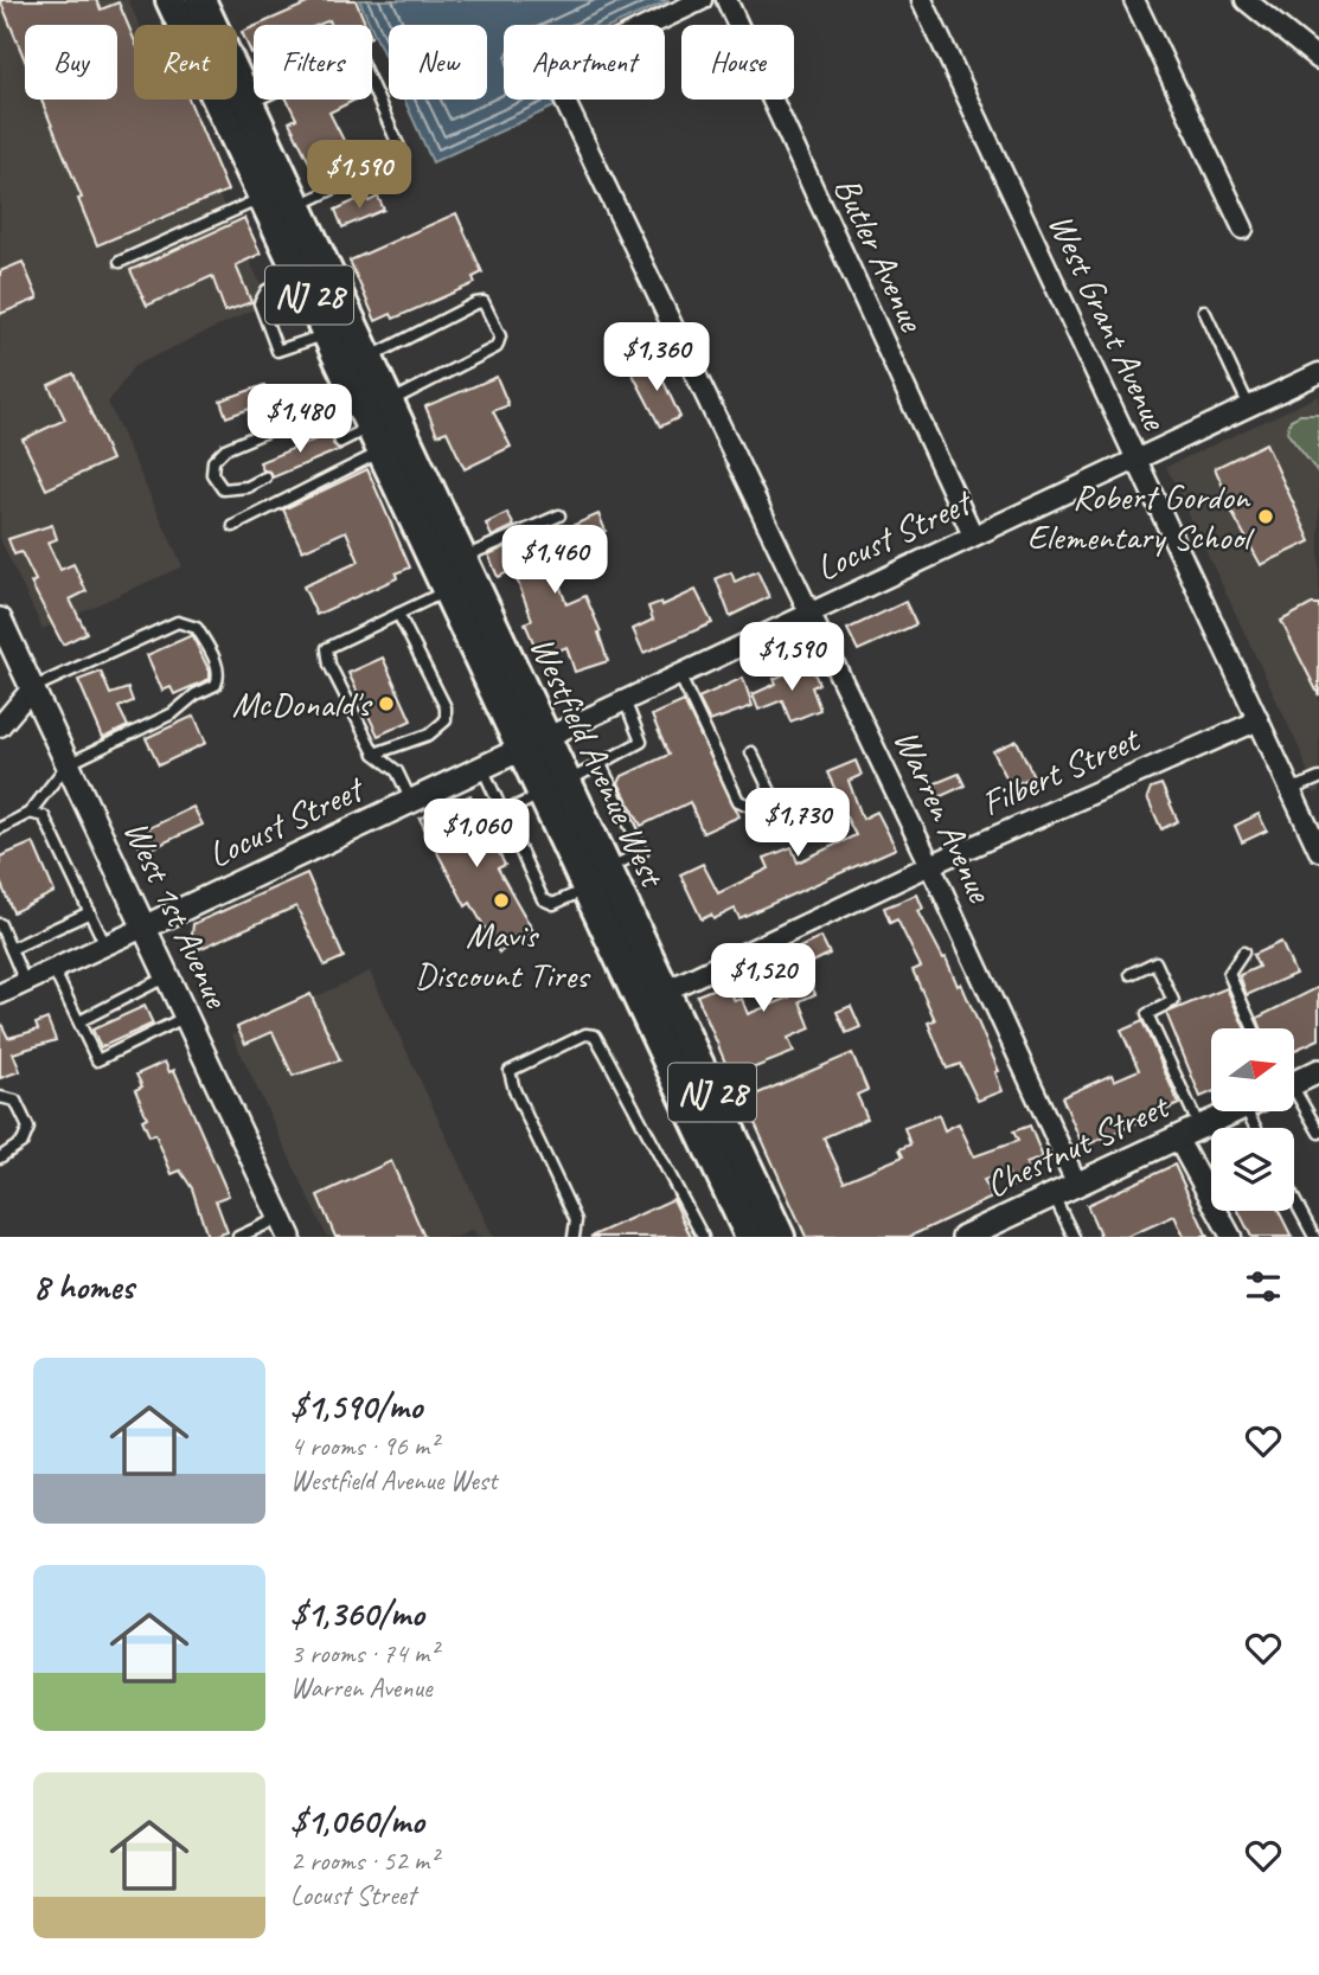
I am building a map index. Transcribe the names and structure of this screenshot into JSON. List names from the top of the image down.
{
  "streets": {
    "main road": ["NJ 28", "Westfield Avenue West"],
    "street": [
      "Butler Avenue",
      "West Grant Avenue",
      "Locust Street",
      "Filbert Street",
      "Warren Avenue",
      "West 1st Avenue",
      "Chestnut Street"
    ]
  },
  "crossings": [
    ["Butler Avenue", "Locust Street"],
    ["West Grant Avenue", "Locust Street"],
    ["West Grant Avenue", "Filbert Street"],
    ["Locust Street", "Westfield Avenue West"],
    ["Locust Street", "Warren Avenue"],
    ["Locust Street", "West 1st Avenue"],
    ["Westfield Avenue West", "Filbert Street"],
    ["Filbert Street", "Warren Avenue"],
    ["Warren Avenue", "Chestnut Street"]
  ],
  "places": ["Robert Gordon Elementary School", "McDonald's", "Mavis Discount Tires"],
  "north": "right",
  "page": {
    "chip": [
      "Buy",
      "Rent",
      "Filters",
      "New",
      "Apartment",
      "House"
    ],
    "price": [
      "$1,590",
      "$1,360",
      "$1,480",
      "$1,460",
      "$1,590",
      "$1,730",
      "$1,060",
      "$1,520"
    ],
    "heading": "8 homes",
    "list": [
      {
        "name": "$1,590/mo",
        "note": "4 rooms · 96 m² · Westfield Avenue West"
      },
      {
        "name": "$1,360/mo",
        "note": "3 rooms · 74 m² · Warren Avenue"
      },
      {
        "name": "$1,060/mo",
        "note": "2 rooms · 52 m² · Locust Street"
      }
    ]
  }
}
